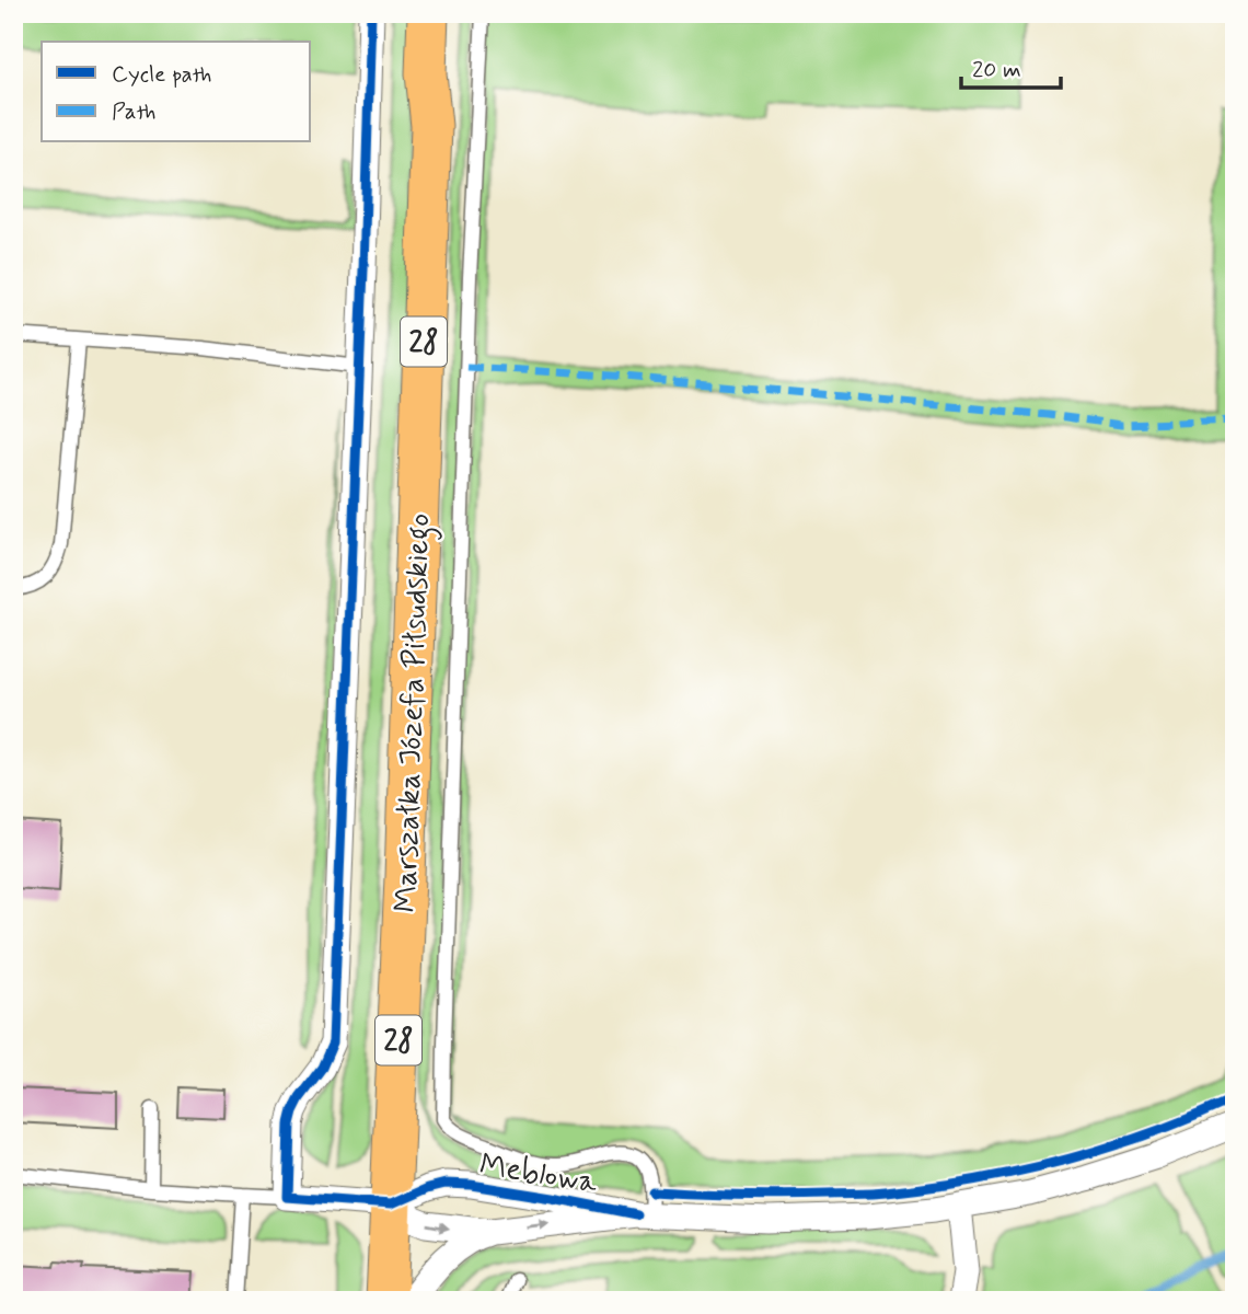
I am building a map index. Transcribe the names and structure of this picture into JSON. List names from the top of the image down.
{
  "streets": {
    "main road": ["28", "Marszałka Józefa Piłsudskiego"],
    "street": ["Meblowa"]
  },
  "crossings": [
    ["Marszałka Józefa Piłsudskiego", "Meblowa"]
  ],
  "legend": ["Cycle path", "Path"],
  "scale_bar": "20 m"
}
